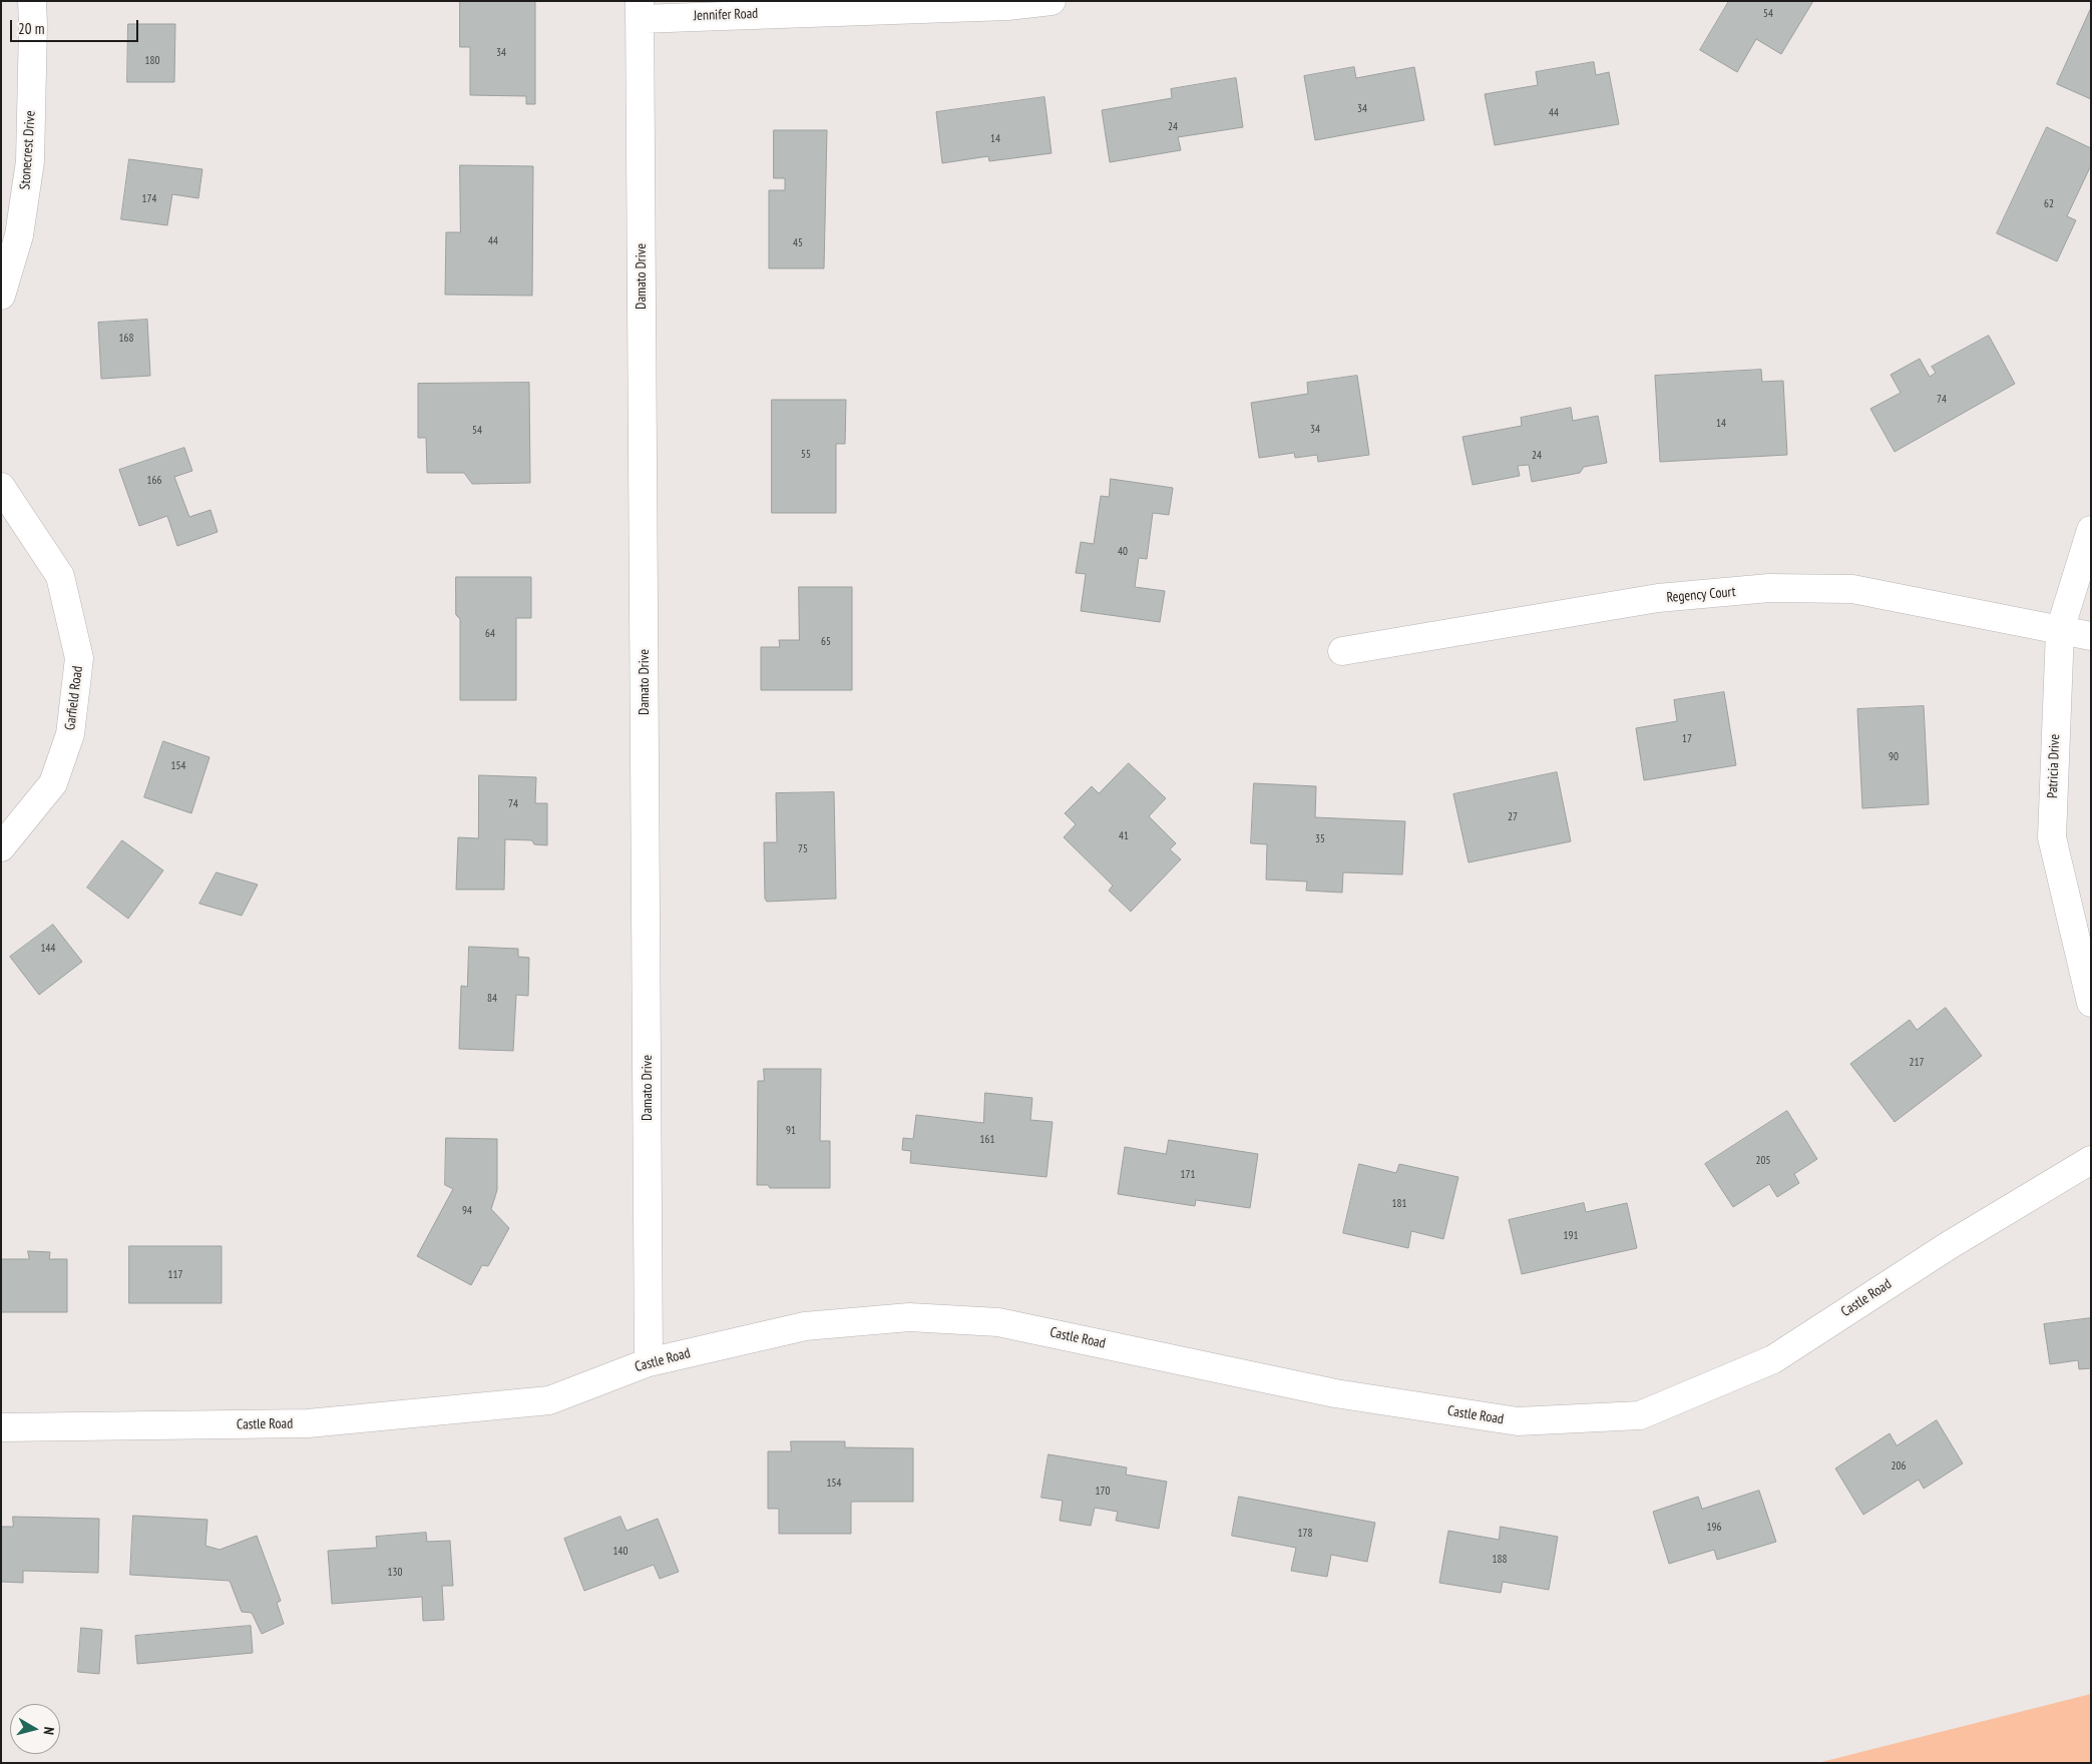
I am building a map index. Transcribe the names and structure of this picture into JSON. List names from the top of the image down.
{
  "streets": {
    "street": [
      "Jennifer Road",
      "Stonecrest Drive",
      "Damato Drive",
      "Regency Court",
      "Garfield Road",
      "Patricia Drive",
      "Castle Road"
    ]
  },
  "crossings": [
    ["Jennifer Road", "Damato Drive"],
    ["Damato Drive", "Castle Road"],
    ["Regency Court", "Patricia Drive"]
  ],
  "house_numbers": [
    "54",
    "34",
    "180",
    "34",
    "44",
    "24",
    "14",
    "174",
    "62",
    "44",
    "45",
    "168",
    "74",
    "14",
    "34",
    "54",
    "55",
    "24",
    "166",
    "40",
    "64",
    "65",
    "17",
    "90",
    "154",
    "74",
    "27",
    "41",
    "35",
    "75",
    "144",
    "84",
    "217",
    "91",
    "161",
    "205",
    "171",
    "181",
    "94",
    "191",
    "117",
    "206",
    "154",
    "170",
    "196",
    "178",
    "140",
    "188",
    "130"
  ],
  "scale_bar": "20 m",
  "north": "right"
}
